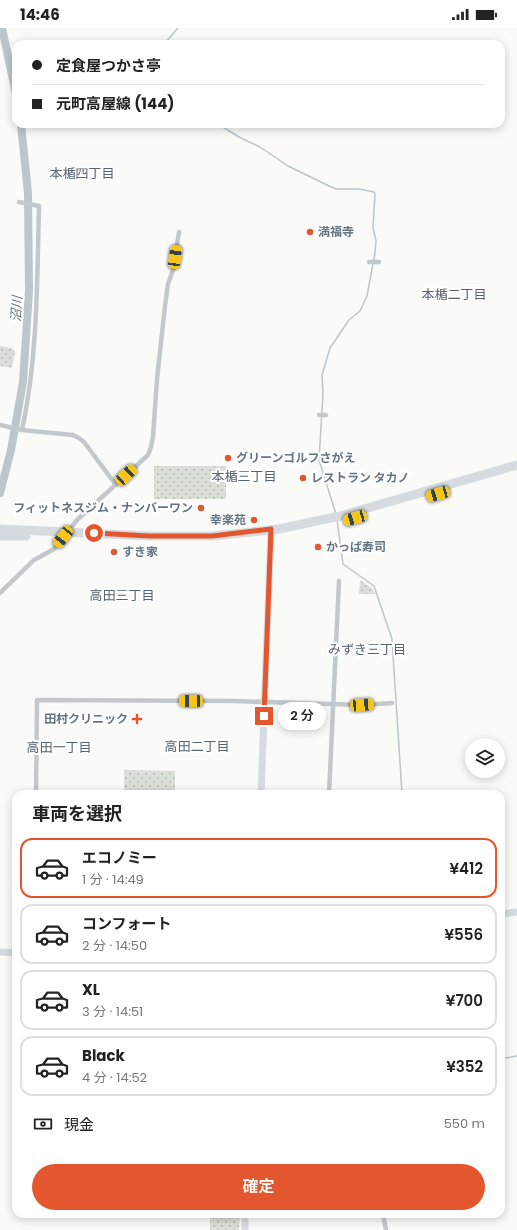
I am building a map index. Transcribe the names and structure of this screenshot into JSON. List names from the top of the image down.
{
  "districts": [
    "本楯四丁目",
    "本楯二丁目",
    "本楯三丁目",
    "高田三丁目",
    "みずき三丁目",
    "高田二丁目",
    "高田一丁目"
  ],
  "water": ["沼川"],
  "places": {
    "other": [
      "満福寺",
      "グリーンゴルフさがえ",
      "レストラン タカノ",
      "フィットネスジム・ナンバーワン",
      "幸楽苑",
      "かっぱ寿司",
      "すき家"
    ],
    "health": ["田村クリニック"]
  },
  "page": {
    "status": "14:46",
    "banner": ["定食屋つかさ亭", "元町高屋線 (144)"],
    "bubble": "2 分",
    "heading": "車両を選択",
    "list": [
      {
        "name": "エコノミー",
        "note": "1 分 · 14:49",
        "value": "¥412"
      },
      {
        "name": "コンフォート",
        "note": "2 分 · 14:50",
        "value": "¥556"
      },
      {
        "name": "XL",
        "note": "3 分 · 14:51",
        "value": "¥700"
      },
      {
        "name": "Black",
        "note": "4 分 · 14:52",
        "value": "¥352"
      }
    ],
    "pay": ["現金", "550 m"],
    "buttons": "確定"
  }
}
